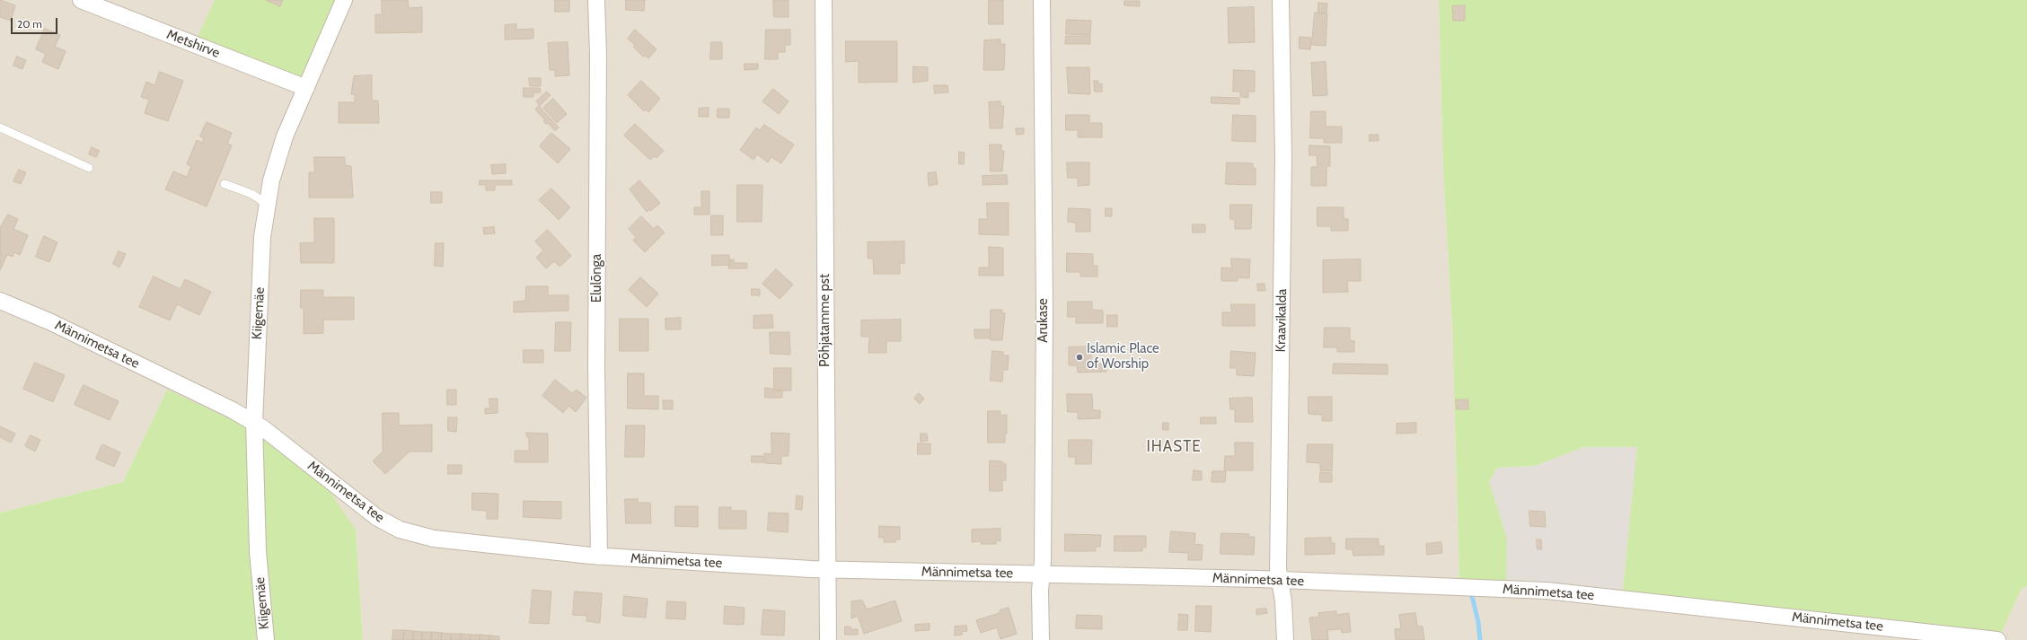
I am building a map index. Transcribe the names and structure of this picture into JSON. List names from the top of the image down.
{
  "streets": {
    "street": [
      "Metshirve",
      "Elulõnga",
      "Kiigemäe",
      "Põhjatamme pst",
      "Arukase",
      "Kraavikalda",
      "Männimetsa tee"
    ]
  },
  "crossings": [
    ["Metshirve", "Kiigemäe"],
    ["Elulõnga", "Männimetsa tee"],
    ["Kiigemäe", "Männimetsa tee"],
    ["Põhjatamme pst", "Männimetsa tee"],
    ["Arukase", "Männimetsa tee"],
    ["Kraavikalda", "Männimetsa tee"]
  ],
  "districts": ["IHASTE"],
  "places": ["Islamic Place of Worship"],
  "scale_bar": "20 m"
}
